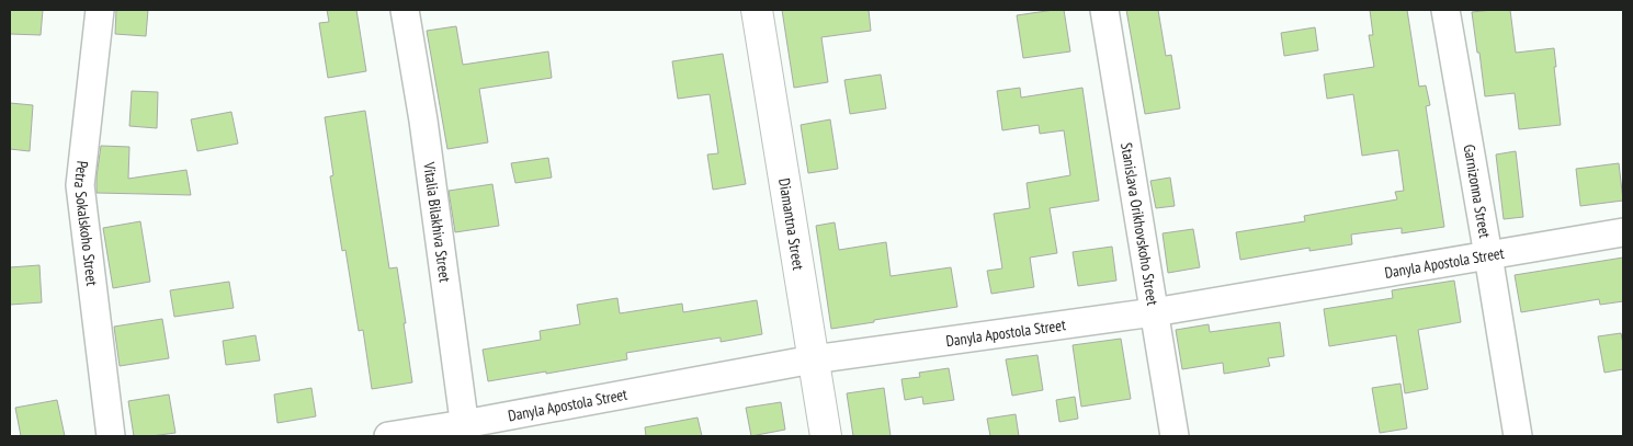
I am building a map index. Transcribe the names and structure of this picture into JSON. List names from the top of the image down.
{
  "streets": {
    "street": [
      "Garnizonna Street",
      "Vitalia Bilakhiva Street",
      "Stanislava Orikhovskoho Street",
      "Petra Sokalskoho Street",
      "Diamantna Street",
      "Danyla Apostola Street"
    ]
  },
  "crossings": [
    ["Garnizonna Street", "Danyla Apostola Street"],
    ["Vitalia Bilakhiva Street", "Danyla Apostola Street"],
    ["Stanislava Orikhovskoho Street", "Danyla Apostola Street"],
    ["Diamantna Street", "Danyla Apostola Street"]
  ]
}
